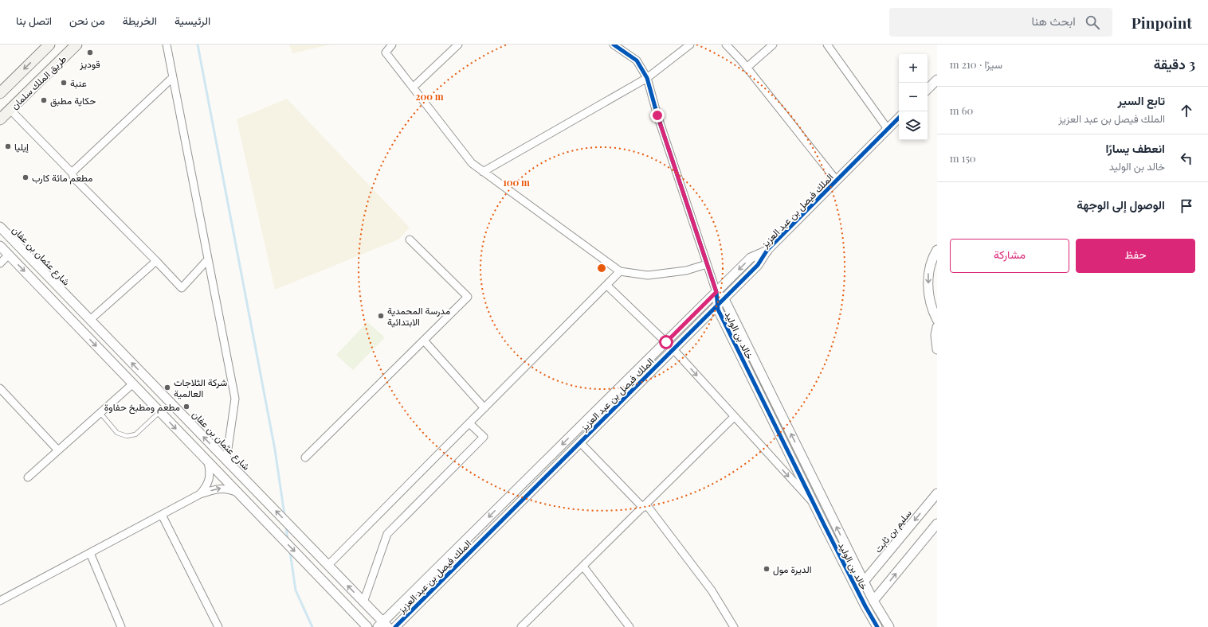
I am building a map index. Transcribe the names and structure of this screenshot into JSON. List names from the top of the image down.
{
  "streets": {
    "main road": ["طريق الملك سلمان"],
    "street": [
      "الملك فيصل بن عبد العزيز",
      "شارع عثمان بن عفان",
      "خالد بن الوليد",
      "سليم بن ثابت"
    ]
  },
  "crossings": [
    ["الملك فيصل بن عبد العزيز", "شارع عثمان بن عفان"],
    ["الملك فيصل بن عبد العزيز", "خالد بن الوليد"],
    ["خالد بن الوليد", "سليم بن ثابت"]
  ],
  "places": [
    "قوديز",
    "عنبة",
    "حكاية مطبق",
    "إيليا",
    "مطعم مائة كارب",
    "مدرسة المحمدية الابتدائية",
    "شركة الثلاجات العالمية",
    "مطعم ومطبخ حفاوة",
    "الديرة مول"
  ],
  "page": {
    "header": "Pinpoint",
    "search": "ابحث هنا",
    "nav": [
      "الرئيسية",
      "الخريطة",
      "من نحن",
      "اتصل بنا"
    ],
    "heading": ["3 دقيقة", "سيرًا · 210 m"],
    "map_buttons": ["+", "−"],
    "list": [
      ["تابع السير", "الملك فيصل بن عبد العزيز", "60 m"],
      ["انعطف يسارًا", "خالد بن الوليد", "150 m"],
      "الوصول إلى الوجهة"
    ],
    "buttons": ["حفظ", "مشاركة"]
  },
  "rings": ["200 m", "100 m"]
}
